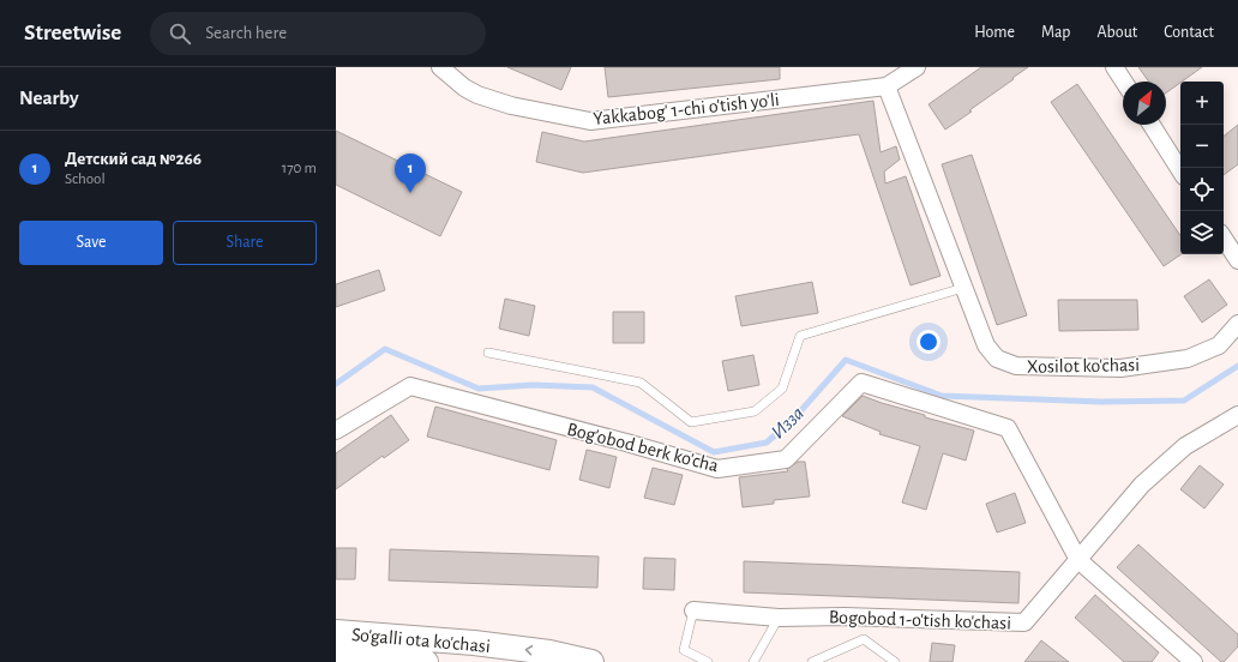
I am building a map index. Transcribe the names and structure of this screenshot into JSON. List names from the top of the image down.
{
  "streets": {
    "main road": ["So'galli ota ko'chasi"],
    "street": [
      "Yakkabog' 1-chi o'tish yo'li",
      "Xosilot ko'chasi",
      "Bog'obod berk ko'cha",
      "Bogobod 1-o'tish ko'chasi"
    ]
  },
  "crossings": [
    ["Bog'obod berk ko'cha", "Bogobod 1-o'tish ko'chasi"]
  ],
  "water": ["Изза"],
  "north": "top right",
  "page": {
    "header": "Streetwise",
    "search": "Search here",
    "nav": [
      "Home",
      "Map",
      "About",
      "Contact"
    ],
    "heading": "Nearby",
    "map_buttons": ["+", "−"],
    "list": [
      {
        "mark": "1",
        "name": "Детский сад №266",
        "note": "School",
        "value": "170 m"
      }
    ],
    "pins": "1",
    "buttons": ["Save", "Share"]
  }
}
